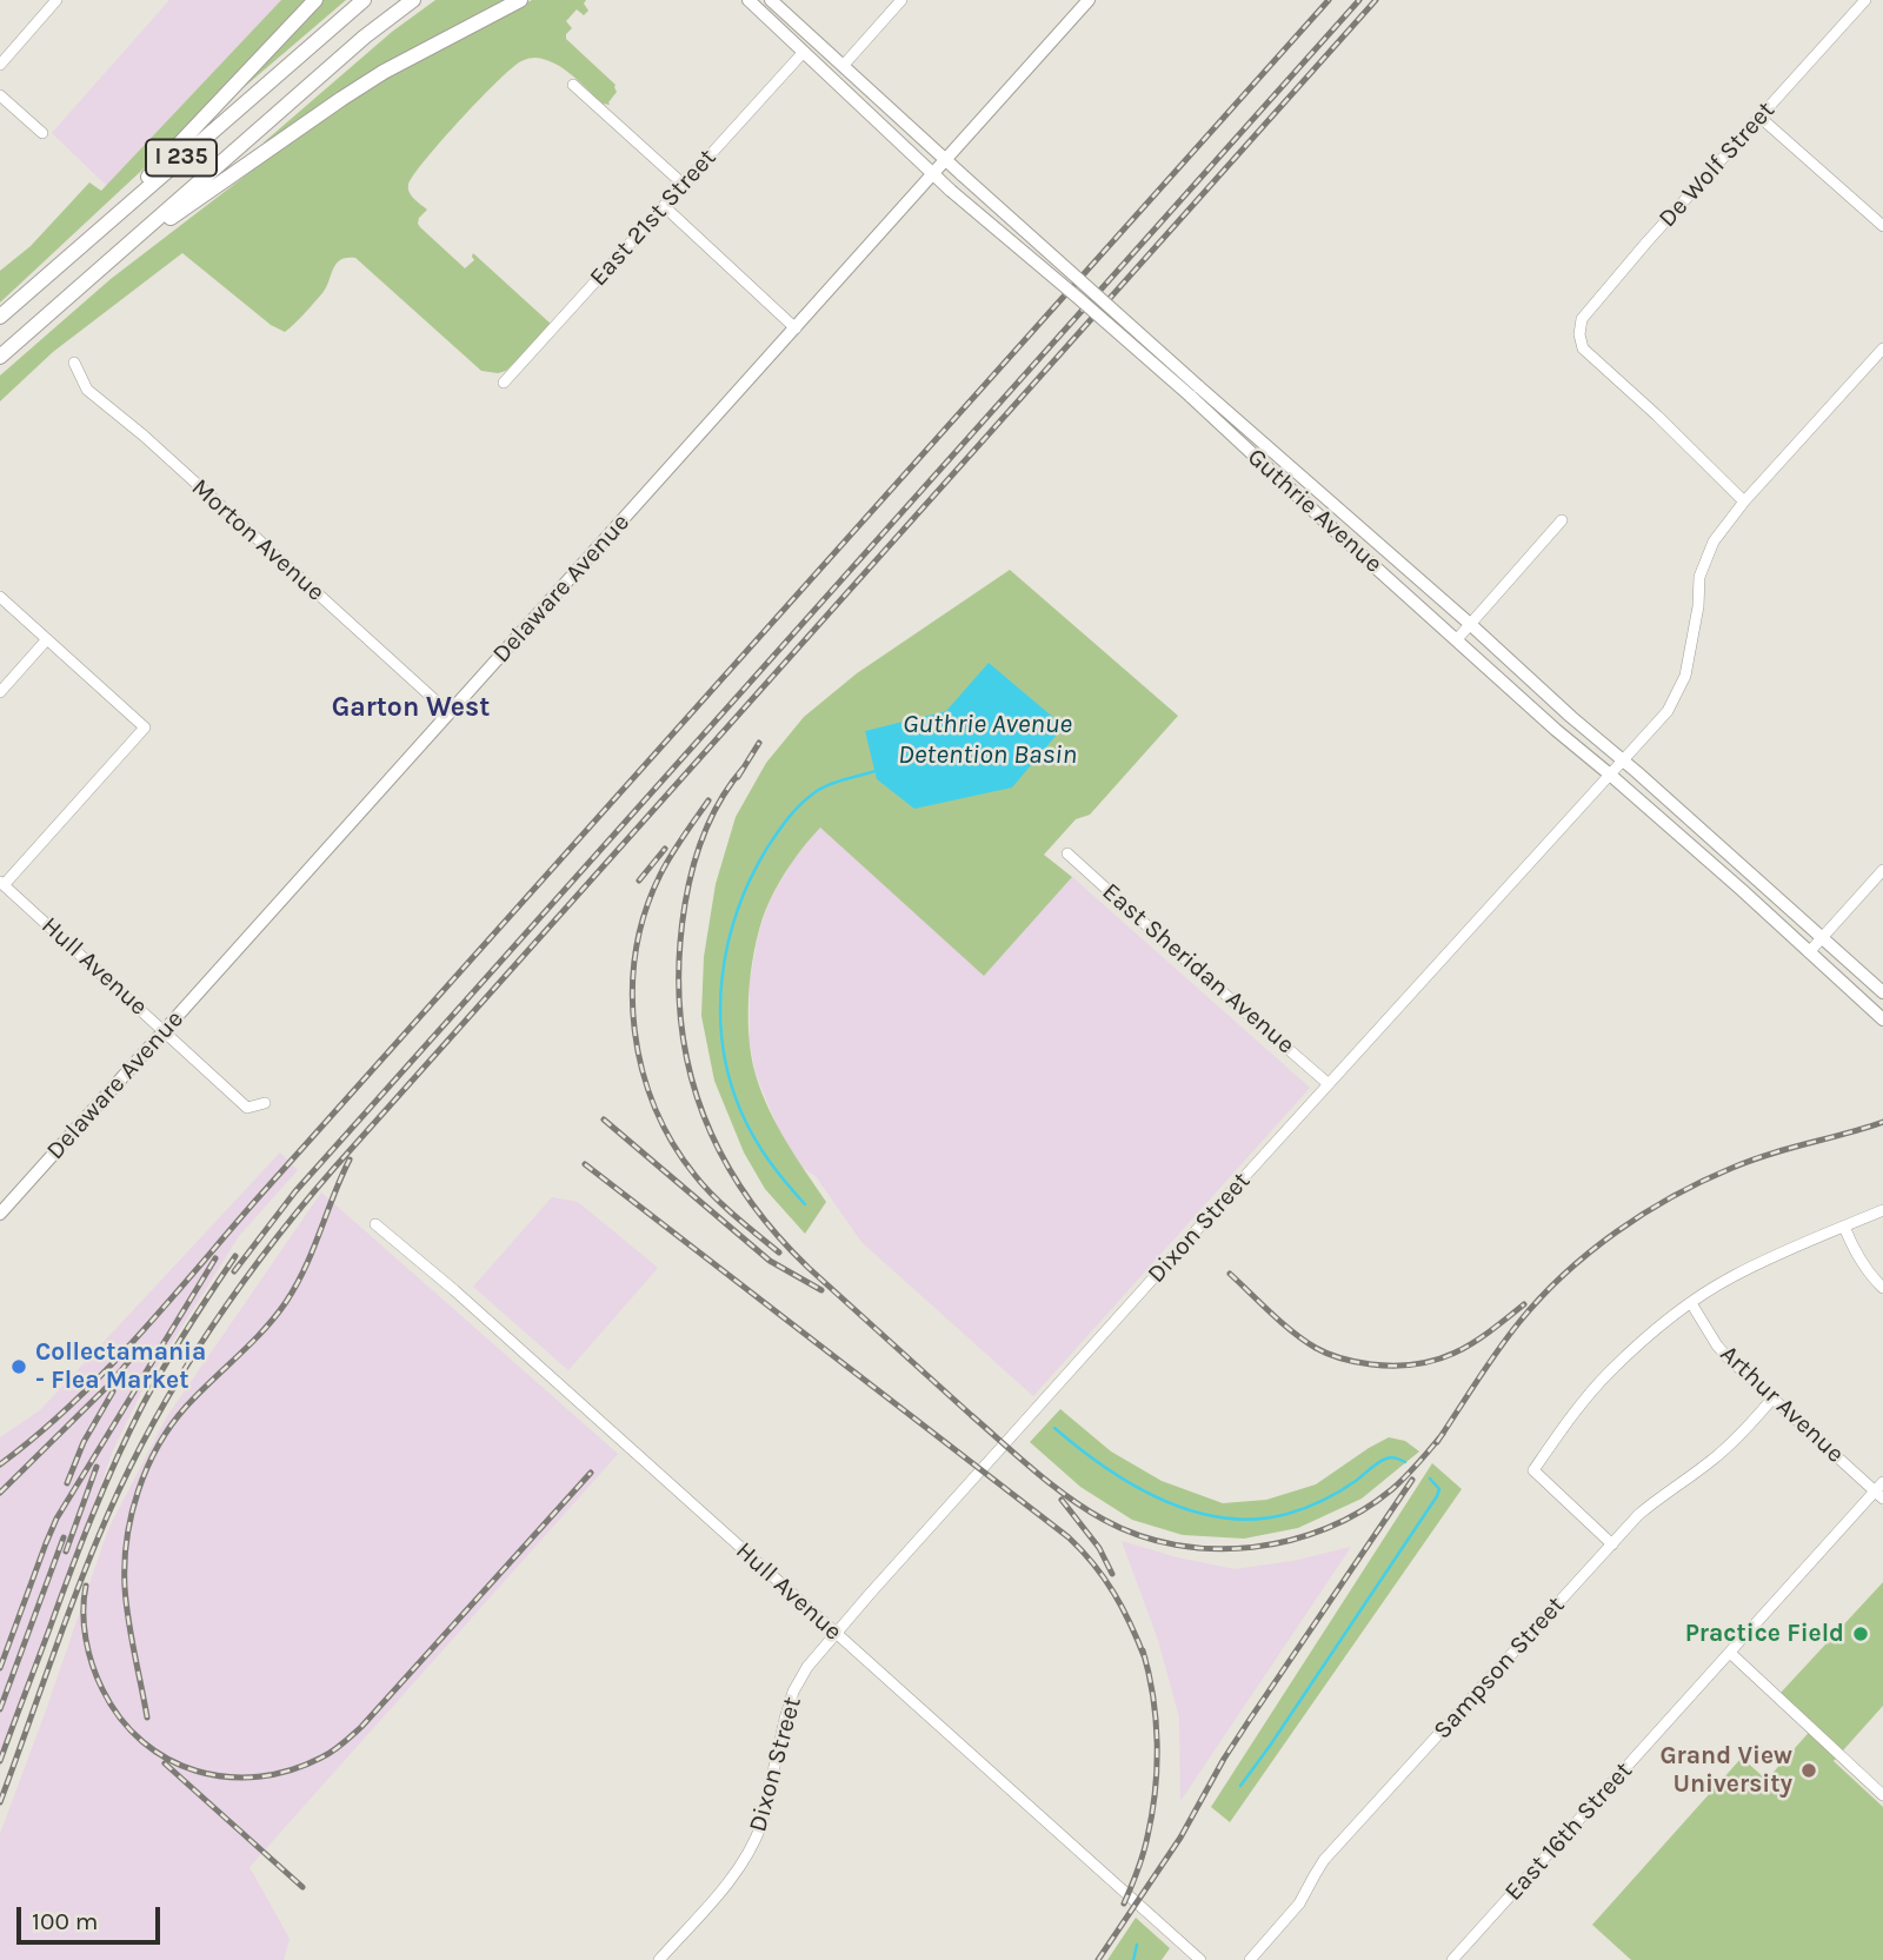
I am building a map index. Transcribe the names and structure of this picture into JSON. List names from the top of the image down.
{
  "streets": {
    "highway": ["I 235"],
    "main road": ["Guthrie Avenue", "Delaware Avenue"],
    "street": [
      "De Wolf Street",
      "East 21st Street",
      "Morton Avenue",
      "Hull Avenue",
      "East Sheridan Avenue",
      "Dixon Street",
      "Arthur Avenue",
      "Sampson Street",
      "East 16th Street"
    ]
  },
  "crossings": [
    ["De Wolf Street", "Dixon Street"],
    ["East 21st Street", "Guthrie Avenue"],
    ["Guthrie Avenue", "Delaware Avenue"],
    ["Guthrie Avenue", "Dixon Street"],
    ["Morton Avenue", "Delaware Avenue"],
    ["Delaware Avenue", "Hull Avenue"],
    ["Hull Avenue", "Dixon Street"],
    ["East Sheridan Avenue", "Dixon Street"],
    ["Arthur Avenue", "Sampson Street"],
    ["Arthur Avenue", "East 16th Street"]
  ],
  "districts": ["Garton West"],
  "water": ["Guthrie Avenue Detention Basin"],
  "places": ["Collectamania - Flea Market", "Practice Field", "Grand View University"],
  "scale_bar": "100 m"
}
